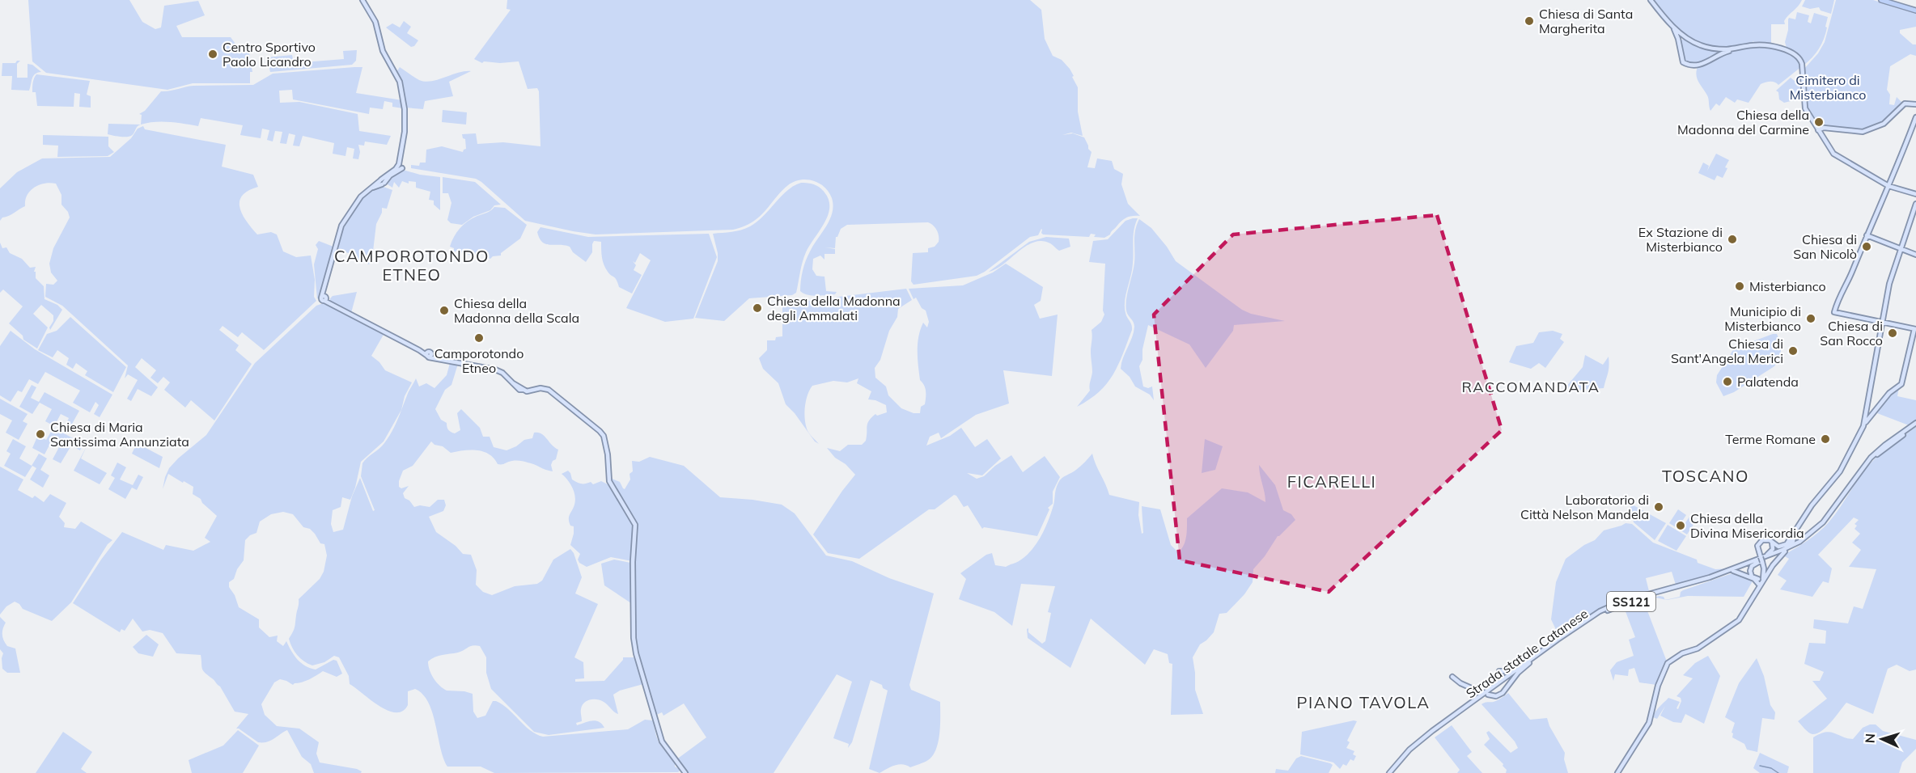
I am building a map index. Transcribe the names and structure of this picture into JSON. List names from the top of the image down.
{
  "streets": {
    "main road": ["SS121", "Strada statale Catanese"]
  },
  "districts": [
    "CAMPOROTONDO ETNEO",
    "RACCOMANDATA",
    "TOSCANO",
    "FICARELLI",
    "PIANO TAVOLA"
  ],
  "parks": ["Cimitero di Misterbianco"],
  "places": [
    "Chiesa di Santa Margherita",
    "Centro Sportivo Paolo Licandro",
    "Chiesa della Madonna del Carmine",
    "Ex Stazione di Misterbianco",
    "Chiesa di San Nicolò",
    "Misterbianco",
    "Chiesa della Madonna degli Ammalati",
    "Chiesa della Madonna della Scala",
    "Municipio di Misterbianco",
    "Chiesa di San Rocco",
    "Camporotondo Etneo",
    "Chiesa di Sant'Angela Merici",
    "Palatenda",
    "Chiesa di Maria Santissima Annunziata",
    "Terme Romane",
    "Laboratorio di Città Nelson Mandela",
    "Chiesa della Divina Misericordia"
  ],
  "north": "left"
}
